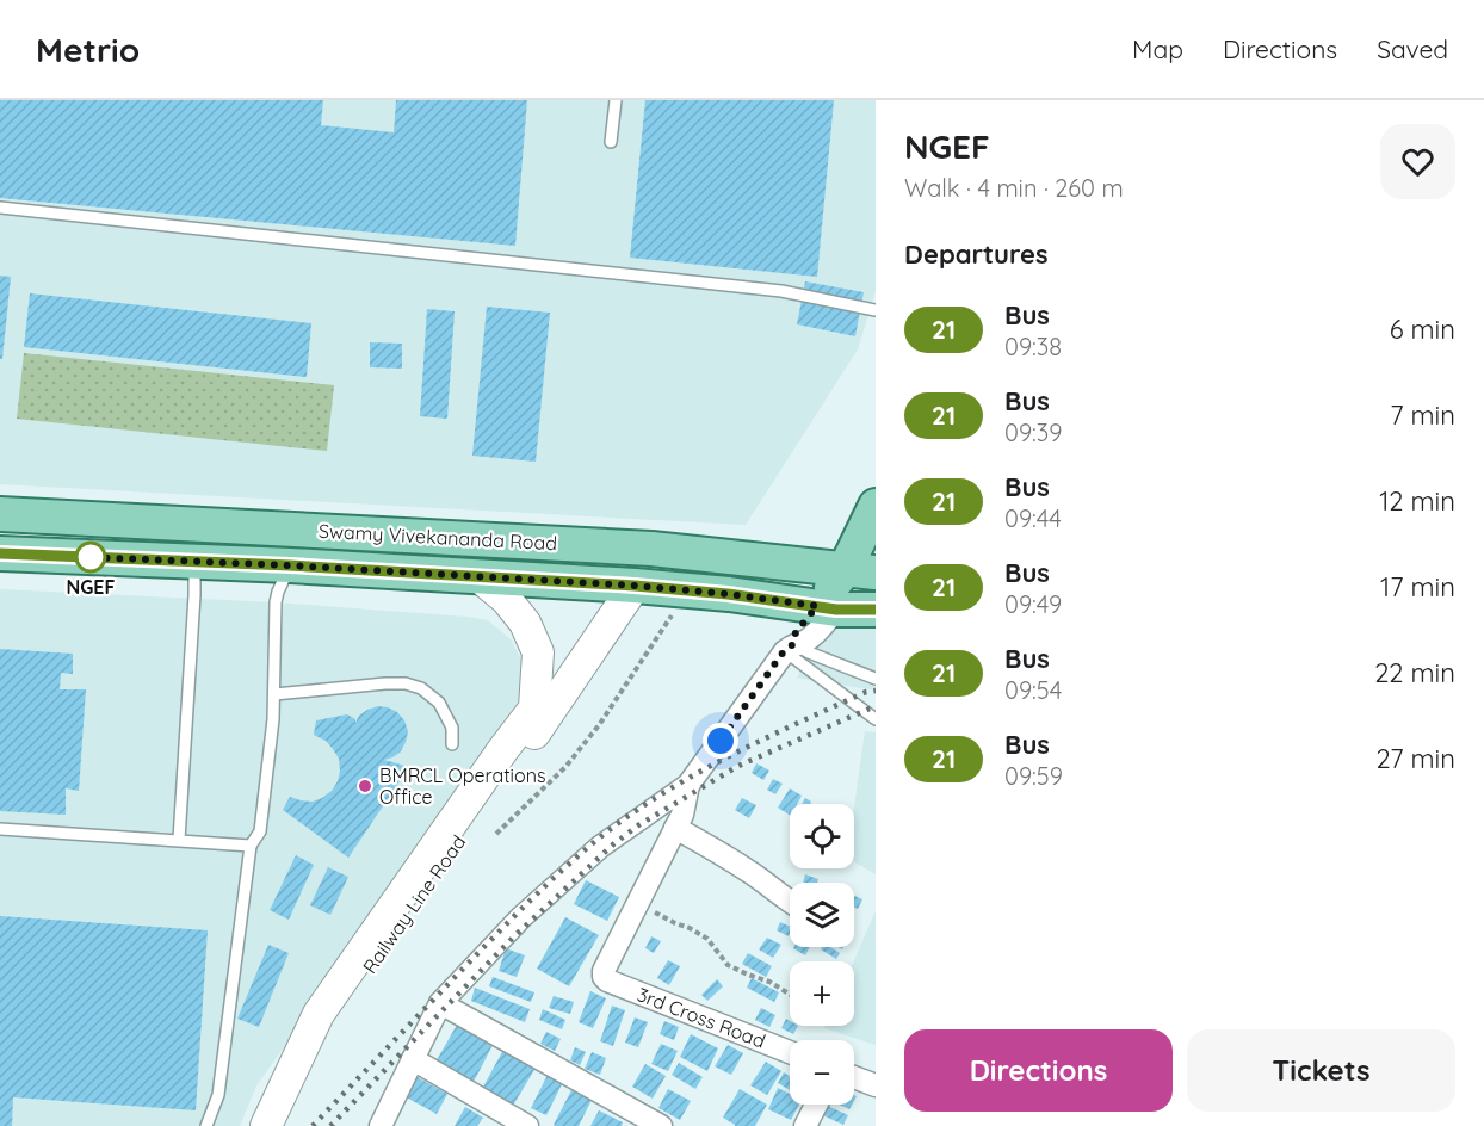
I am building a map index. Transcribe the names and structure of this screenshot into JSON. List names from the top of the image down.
{
  "streets": {
    "main road": ["Swamy Vivekananda Road", "Railway Line Road"],
    "street": ["3rd Cross Road"]
  },
  "crossings": [
    ["Swamy Vivekananda Road", "Railway Line Road"]
  ],
  "places": ["NGEF", "BMRCL Operations Office"],
  "lines": ["bus line 21"],
  "page": {
    "header": "Metrio",
    "nav": ["Map", "Directions", "Saved"],
    "heading": [
      ["NGEF", "Walk · 4 min · 260 m"],
      "Departures"
    ],
    "list": [
      {
        "mark": "21",
        "name": "Bus",
        "note": "09:38",
        "value": "6 min"
      },
      {
        "mark": "21",
        "name": "Bus",
        "note": "09:39",
        "value": "7 min"
      },
      {
        "mark": "21",
        "name": "Bus",
        "note": "09:44",
        "value": "12 min"
      },
      {
        "mark": "21",
        "name": "Bus",
        "note": "09:49",
        "value": "17 min"
      },
      {
        "mark": "21",
        "name": "Bus",
        "note": "09:54",
        "value": "22 min"
      },
      {
        "mark": "21",
        "name": "Bus",
        "note": "09:59",
        "value": "27 min"
      }
    ],
    "map_buttons": ["+", "−"],
    "buttons": ["Directions", "Tickets"]
  }
}
